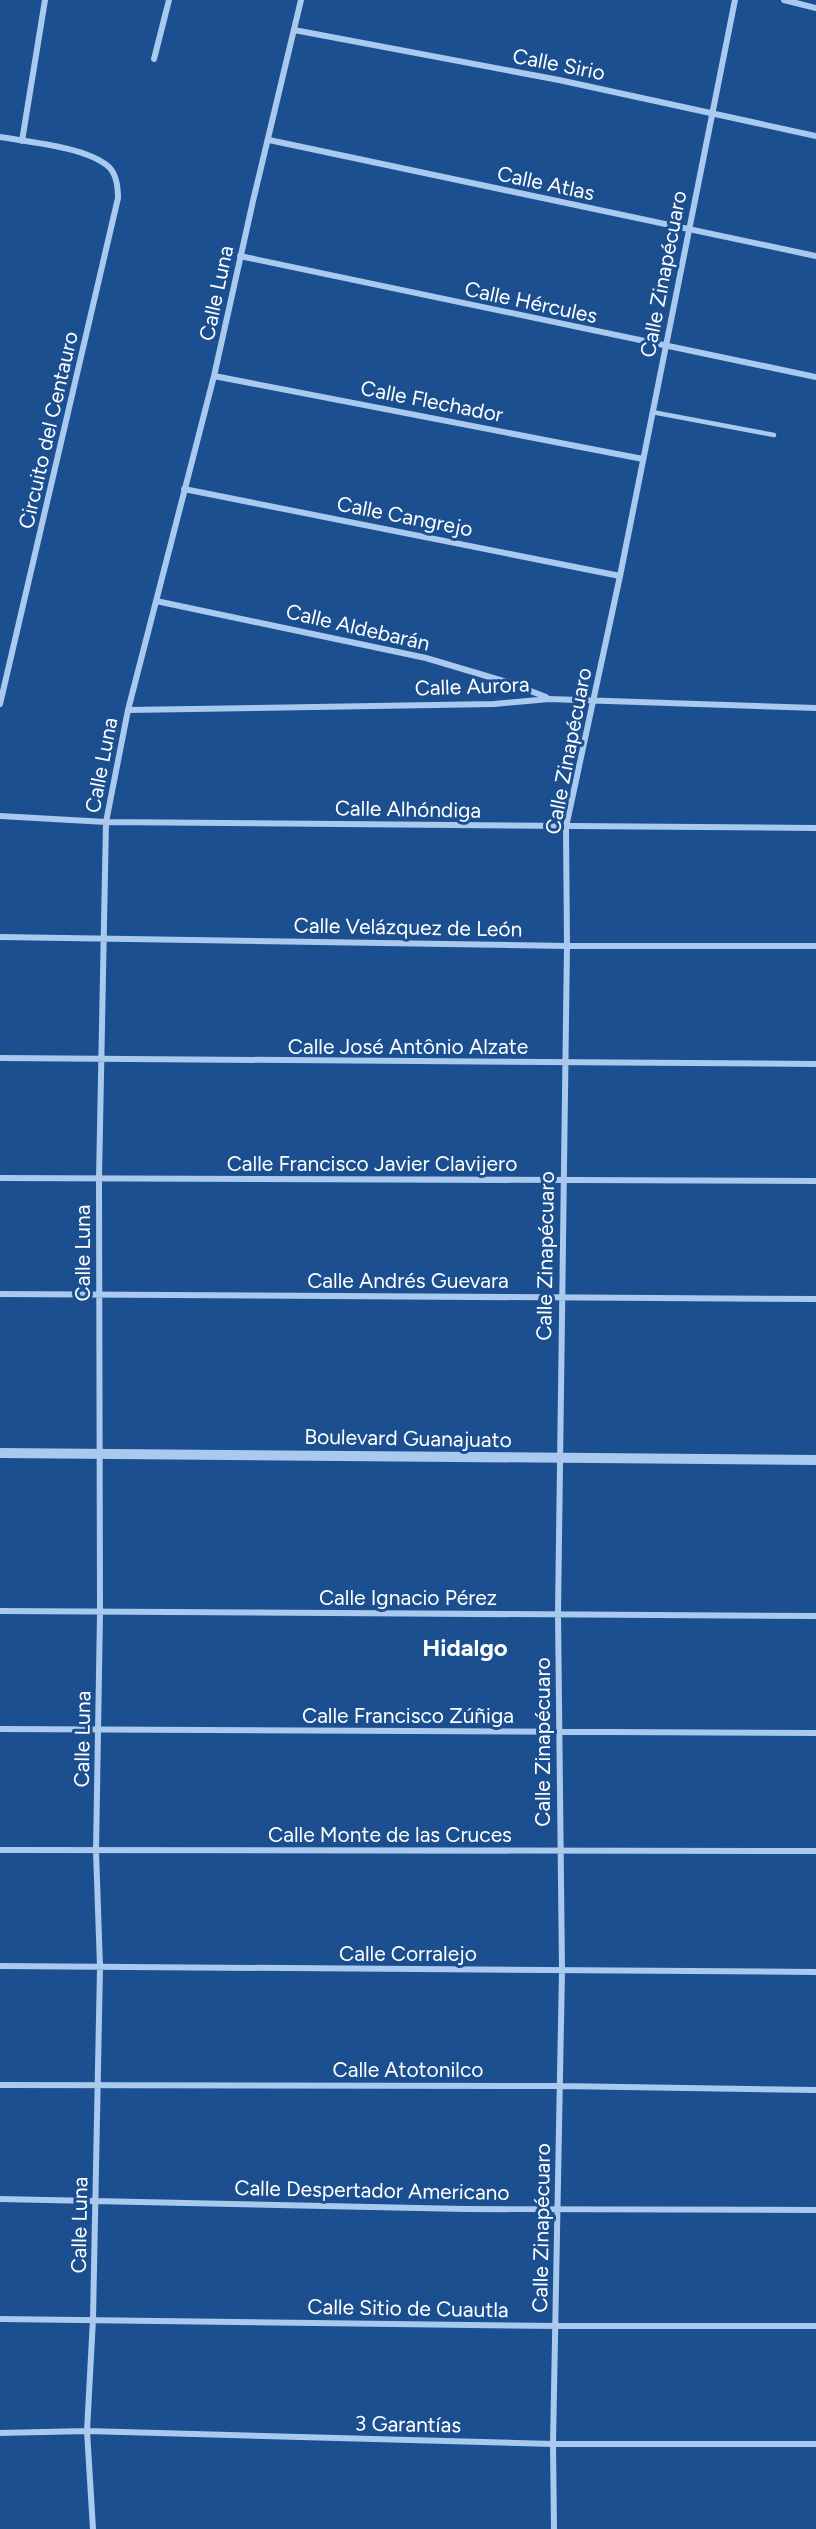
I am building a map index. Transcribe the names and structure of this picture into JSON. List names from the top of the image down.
{
  "streets": {
    "street": [
      "Calle Sirio",
      "Calle Atlas",
      "Calle Zinapécuaro",
      "Calle Luna",
      "Calle Hércules",
      "Calle Flechador",
      "Circuito del Centauro",
      "Calle Cangrejo",
      "Calle Aldebarán",
      "Calle Aurora",
      "Calle Alhóndiga",
      "Calle Velázquez de León",
      "Calle José Antônio Alzate",
      "Calle Francisco Javier Clavijero",
      "Calle Andrés Guevara",
      "Boulevard Guanajuato",
      "Calle Ignacio Pérez",
      "Calle Francisco Zúñiga",
      "Calle Monte de las Cruces",
      "Calle Corralejo",
      "Calle Atotonilco",
      "Calle Despertador Americano",
      "Calle Sitio de Cuautla",
      "3 Garantías"
    ]
  },
  "crossings": [
    ["Calle Sirio", "Calle Zinapécuaro"],
    ["Calle Sirio", "Calle Luna"],
    ["Calle Atlas", "Calle Zinapécuaro"],
    ["Calle Atlas", "Calle Luna"],
    ["Calle Zinapécuaro", "Calle Hércules"],
    ["Calle Zinapécuaro", "Calle Flechador"],
    ["Calle Zinapécuaro", "Calle Cangrejo"],
    ["Calle Zinapécuaro", "Calle Aurora"],
    ["Calle Zinapécuaro", "Calle Alhóndiga"],
    ["Calle Zinapécuaro", "Calle Velázquez de León"],
    ["Calle Zinapécuaro", "Calle José Antônio Alzate"],
    ["Calle Zinapécuaro", "Calle Francisco Javier Clavijero"],
    ["Calle Zinapécuaro", "Calle Andrés Guevara"],
    ["Calle Zinapécuaro", "Boulevard Guanajuato"],
    ["Calle Zinapécuaro", "Calle Ignacio Pérez"],
    ["Calle Zinapécuaro", "Calle Francisco Zúñiga"],
    ["Calle Zinapécuaro", "Calle Monte de las Cruces"],
    ["Calle Zinapécuaro", "Calle Corralejo"],
    ["Calle Zinapécuaro", "Calle Atotonilco"],
    ["Calle Zinapécuaro", "Calle Despertador Americano"],
    ["Calle Zinapécuaro", "Calle Sitio de Cuautla"],
    ["Calle Zinapécuaro", "3 Garantías"],
    ["Calle Luna", "Calle Hércules"],
    ["Calle Luna", "Calle Flechador"],
    ["Calle Luna", "Calle Cangrejo"],
    ["Calle Luna", "Calle Aldebarán"],
    ["Calle Luna", "Calle Aurora"],
    ["Calle Luna", "Calle Alhóndiga"],
    ["Calle Luna", "Calle Velázquez de León"],
    ["Calle Luna", "Calle José Antônio Alzate"],
    ["Calle Luna", "Calle Francisco Javier Clavijero"],
    ["Calle Luna", "Calle Andrés Guevara"],
    ["Calle Luna", "Boulevard Guanajuato"],
    ["Calle Luna", "Calle Ignacio Pérez"],
    ["Calle Luna", "Calle Francisco Zúñiga"],
    ["Calle Luna", "Calle Monte de las Cruces"],
    ["Calle Luna", "Calle Corralejo"],
    ["Calle Luna", "Calle Atotonilco"],
    ["Calle Luna", "Calle Despertador Americano"],
    ["Calle Luna", "Calle Sitio de Cuautla"],
    ["Calle Luna", "3 Garantías"],
    ["Calle Aldebarán", "Calle Aurora"]
  ],
  "districts": ["Hidalgo"]
}
